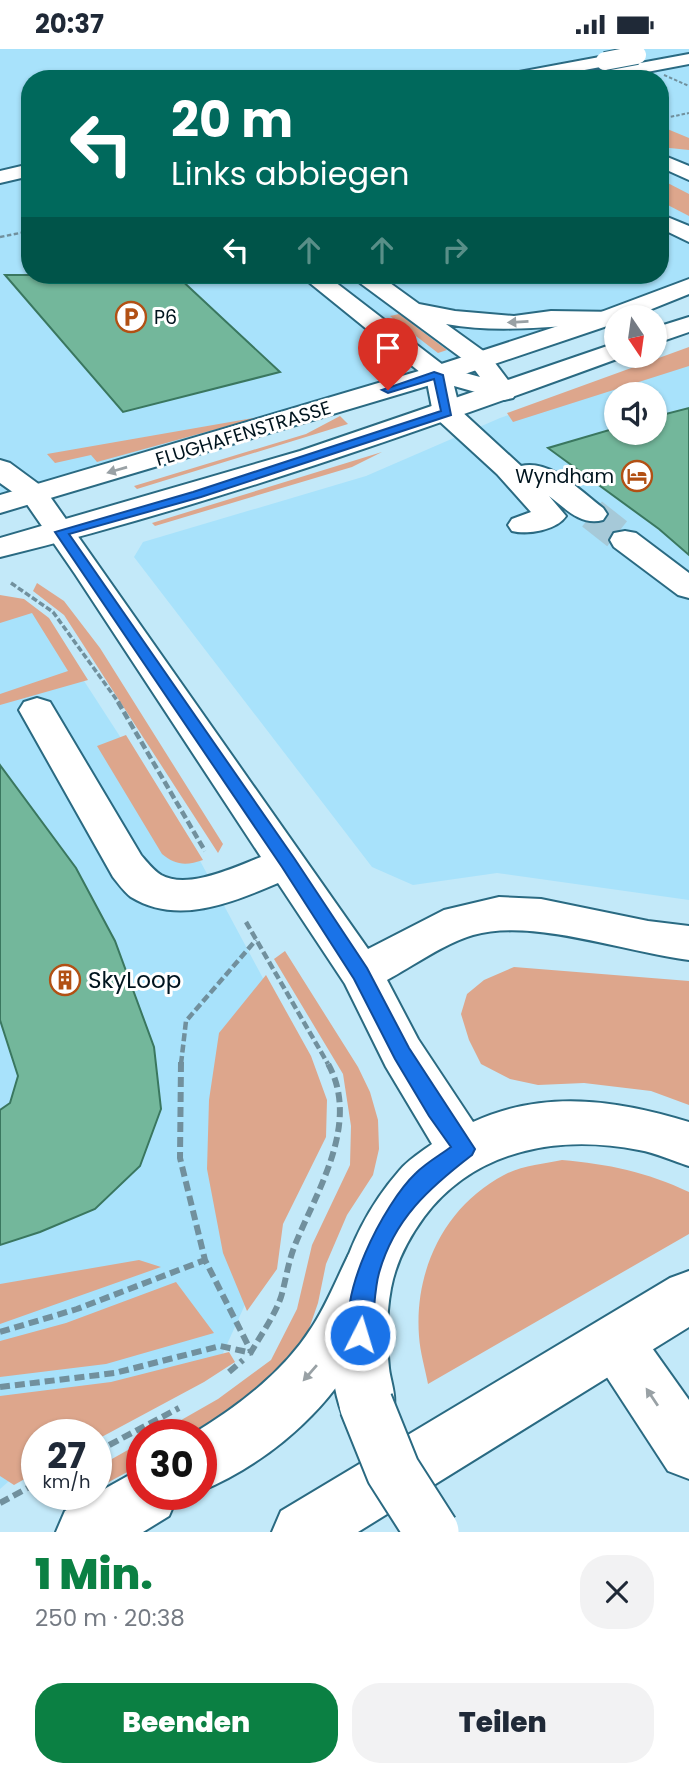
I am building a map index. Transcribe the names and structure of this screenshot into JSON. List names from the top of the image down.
{
  "streets": {
    "main road": ["FLUGHAFENSTRASSE"]
  },
  "places": {
    "parking": ["P6"],
    "hotel": ["Wyndham"],
    "building": ["SkyLoop"]
  },
  "north": "bottom",
  "page": {
    "status": "20:37",
    "turn": ["20 m", "Links abbiegen"],
    "speed": "27 km/h",
    "limit": "30",
    "heading": ["1 Min.", "250 m · 20:38"],
    "buttons": ["Beenden", "Teilen"]
  }
}
